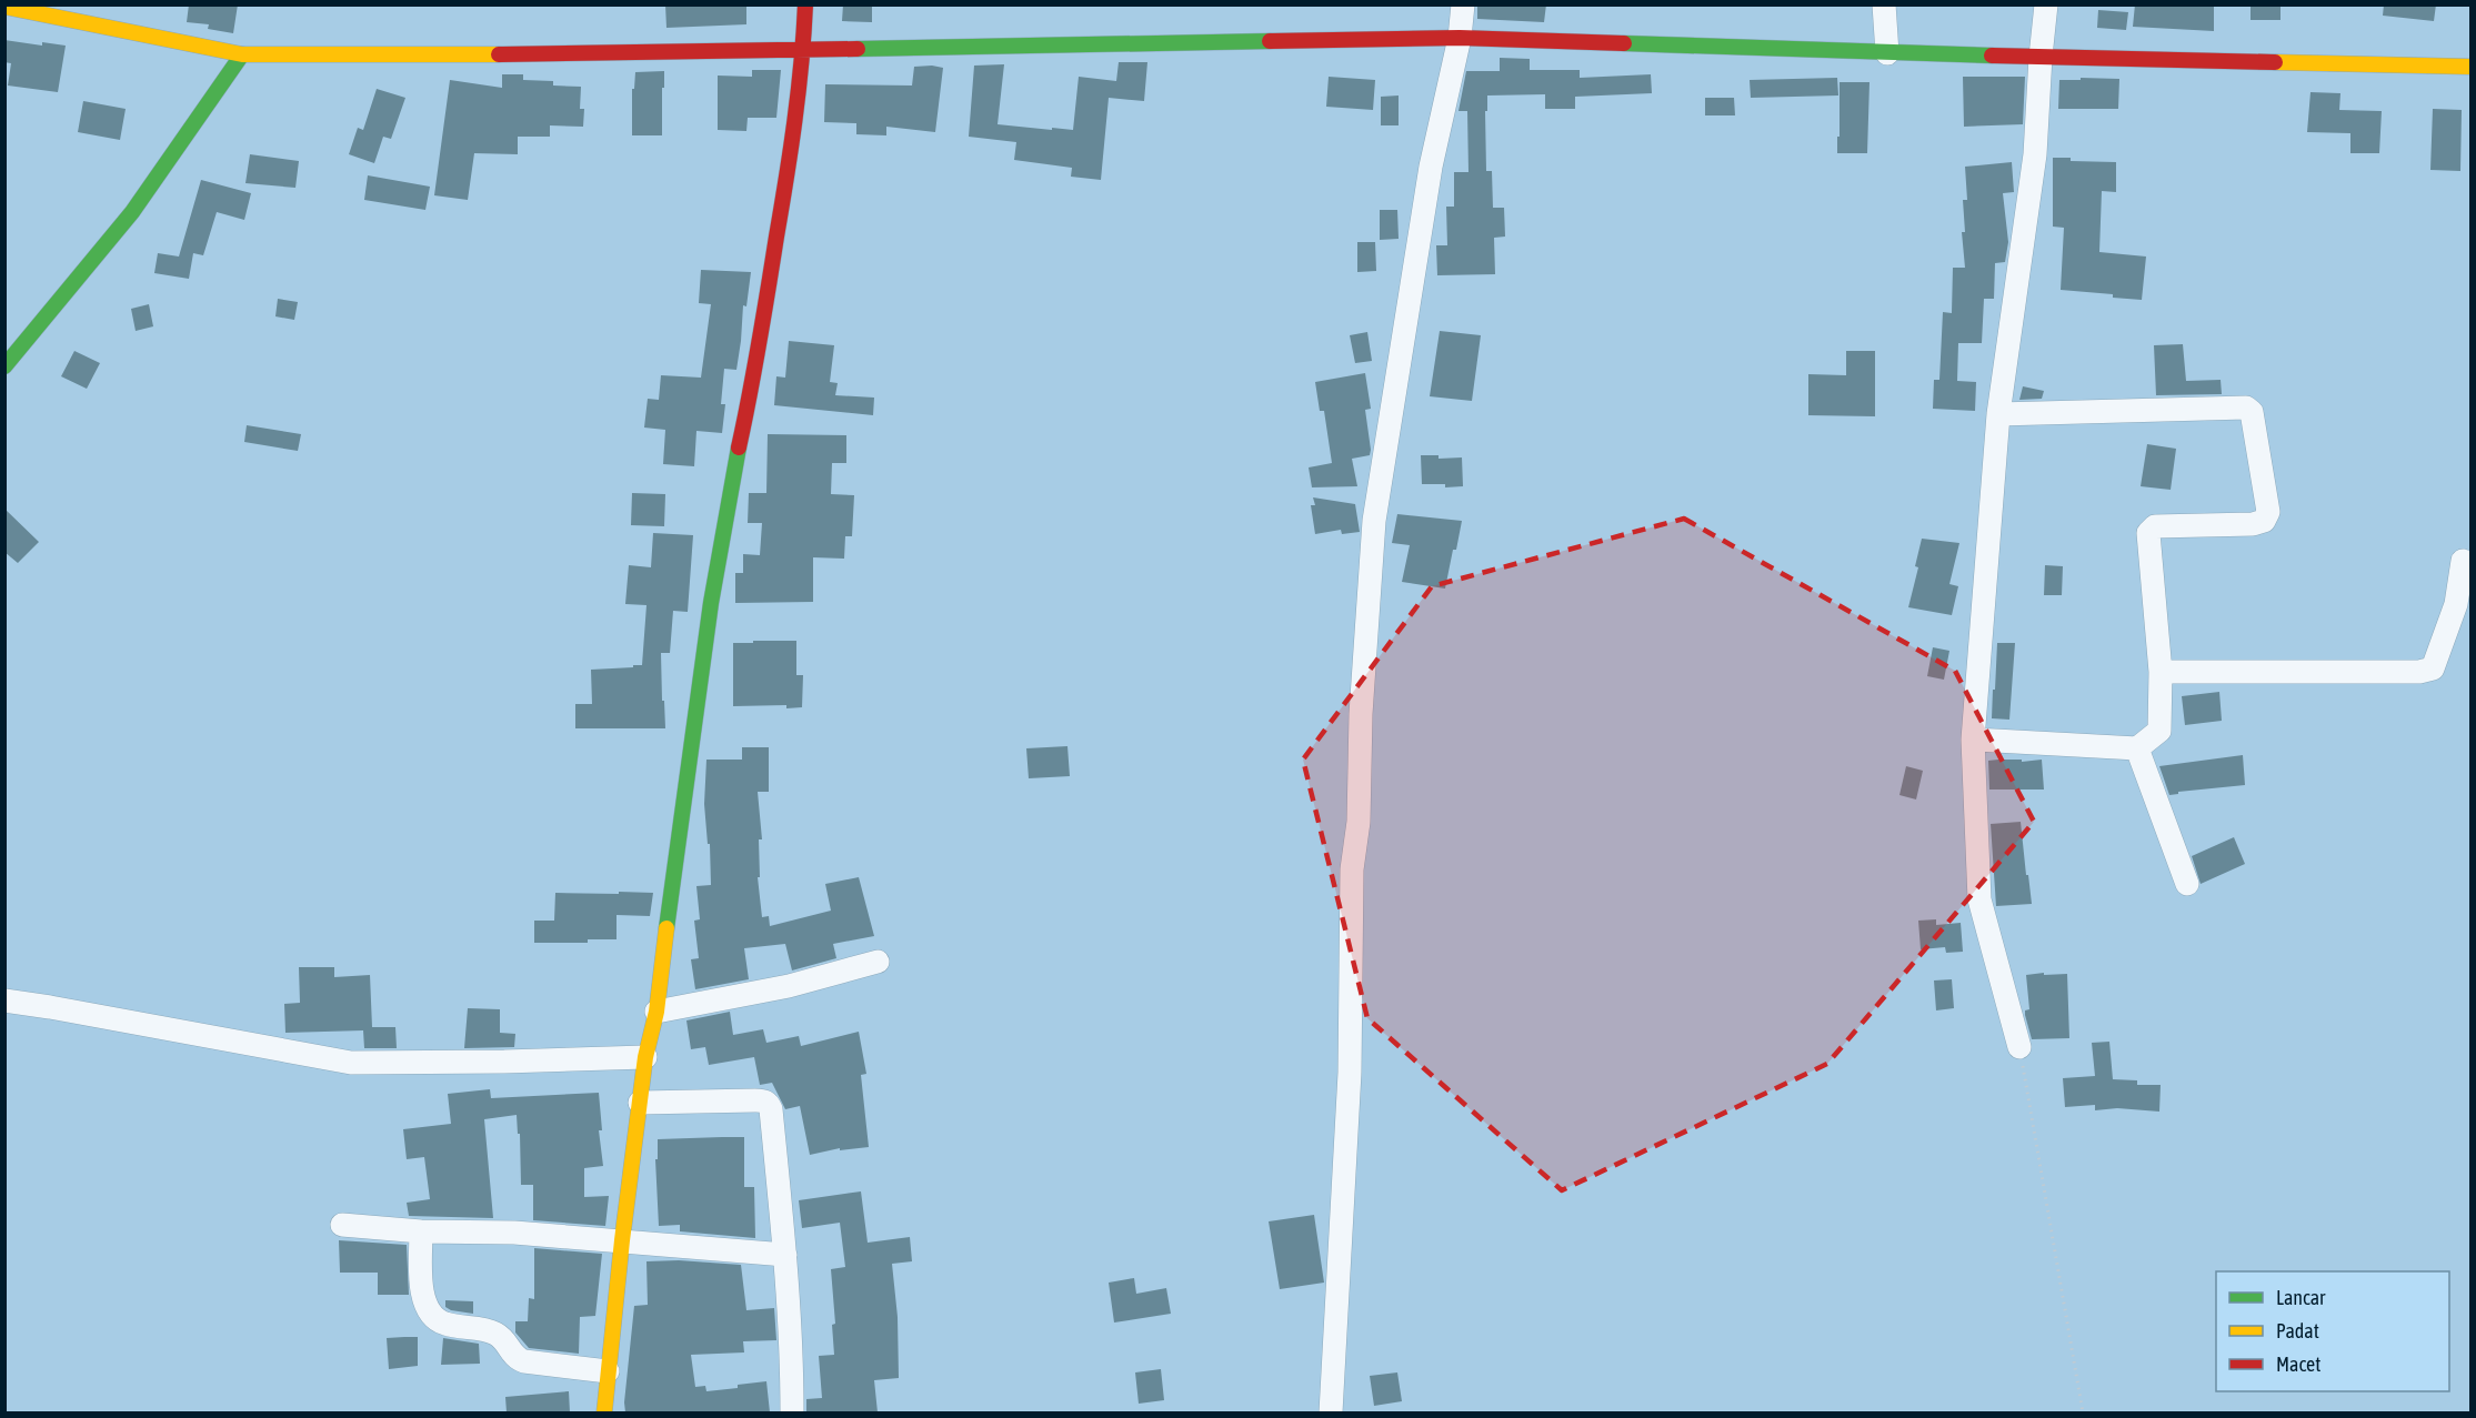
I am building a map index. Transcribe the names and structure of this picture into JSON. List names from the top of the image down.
{
  "legend": ["Lancar", "Padat", "Macet"]
}
